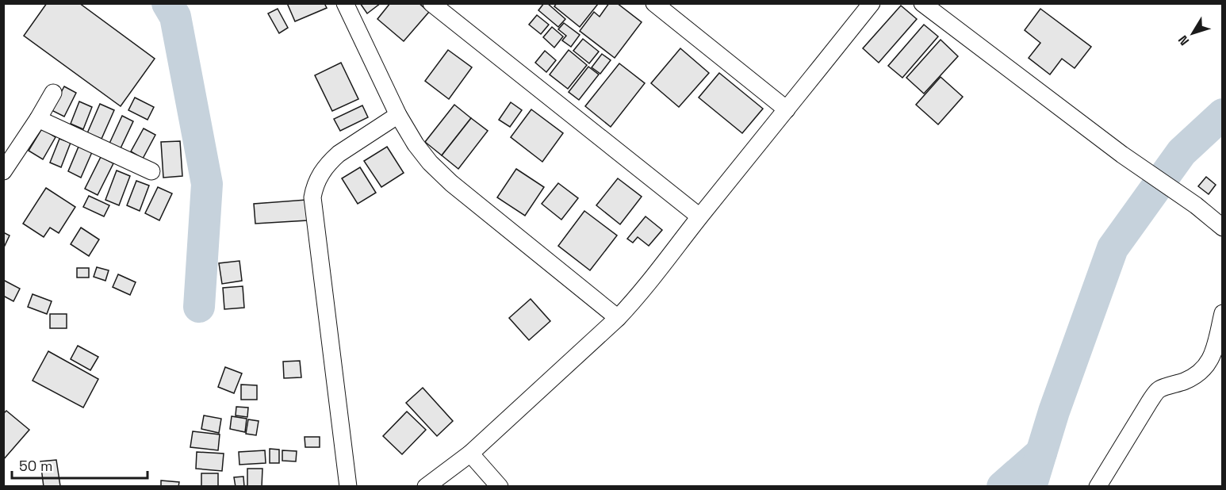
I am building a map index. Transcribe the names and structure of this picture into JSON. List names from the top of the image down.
{
  "scale_bar": "50 m",
  "north": "bottom left"
}
